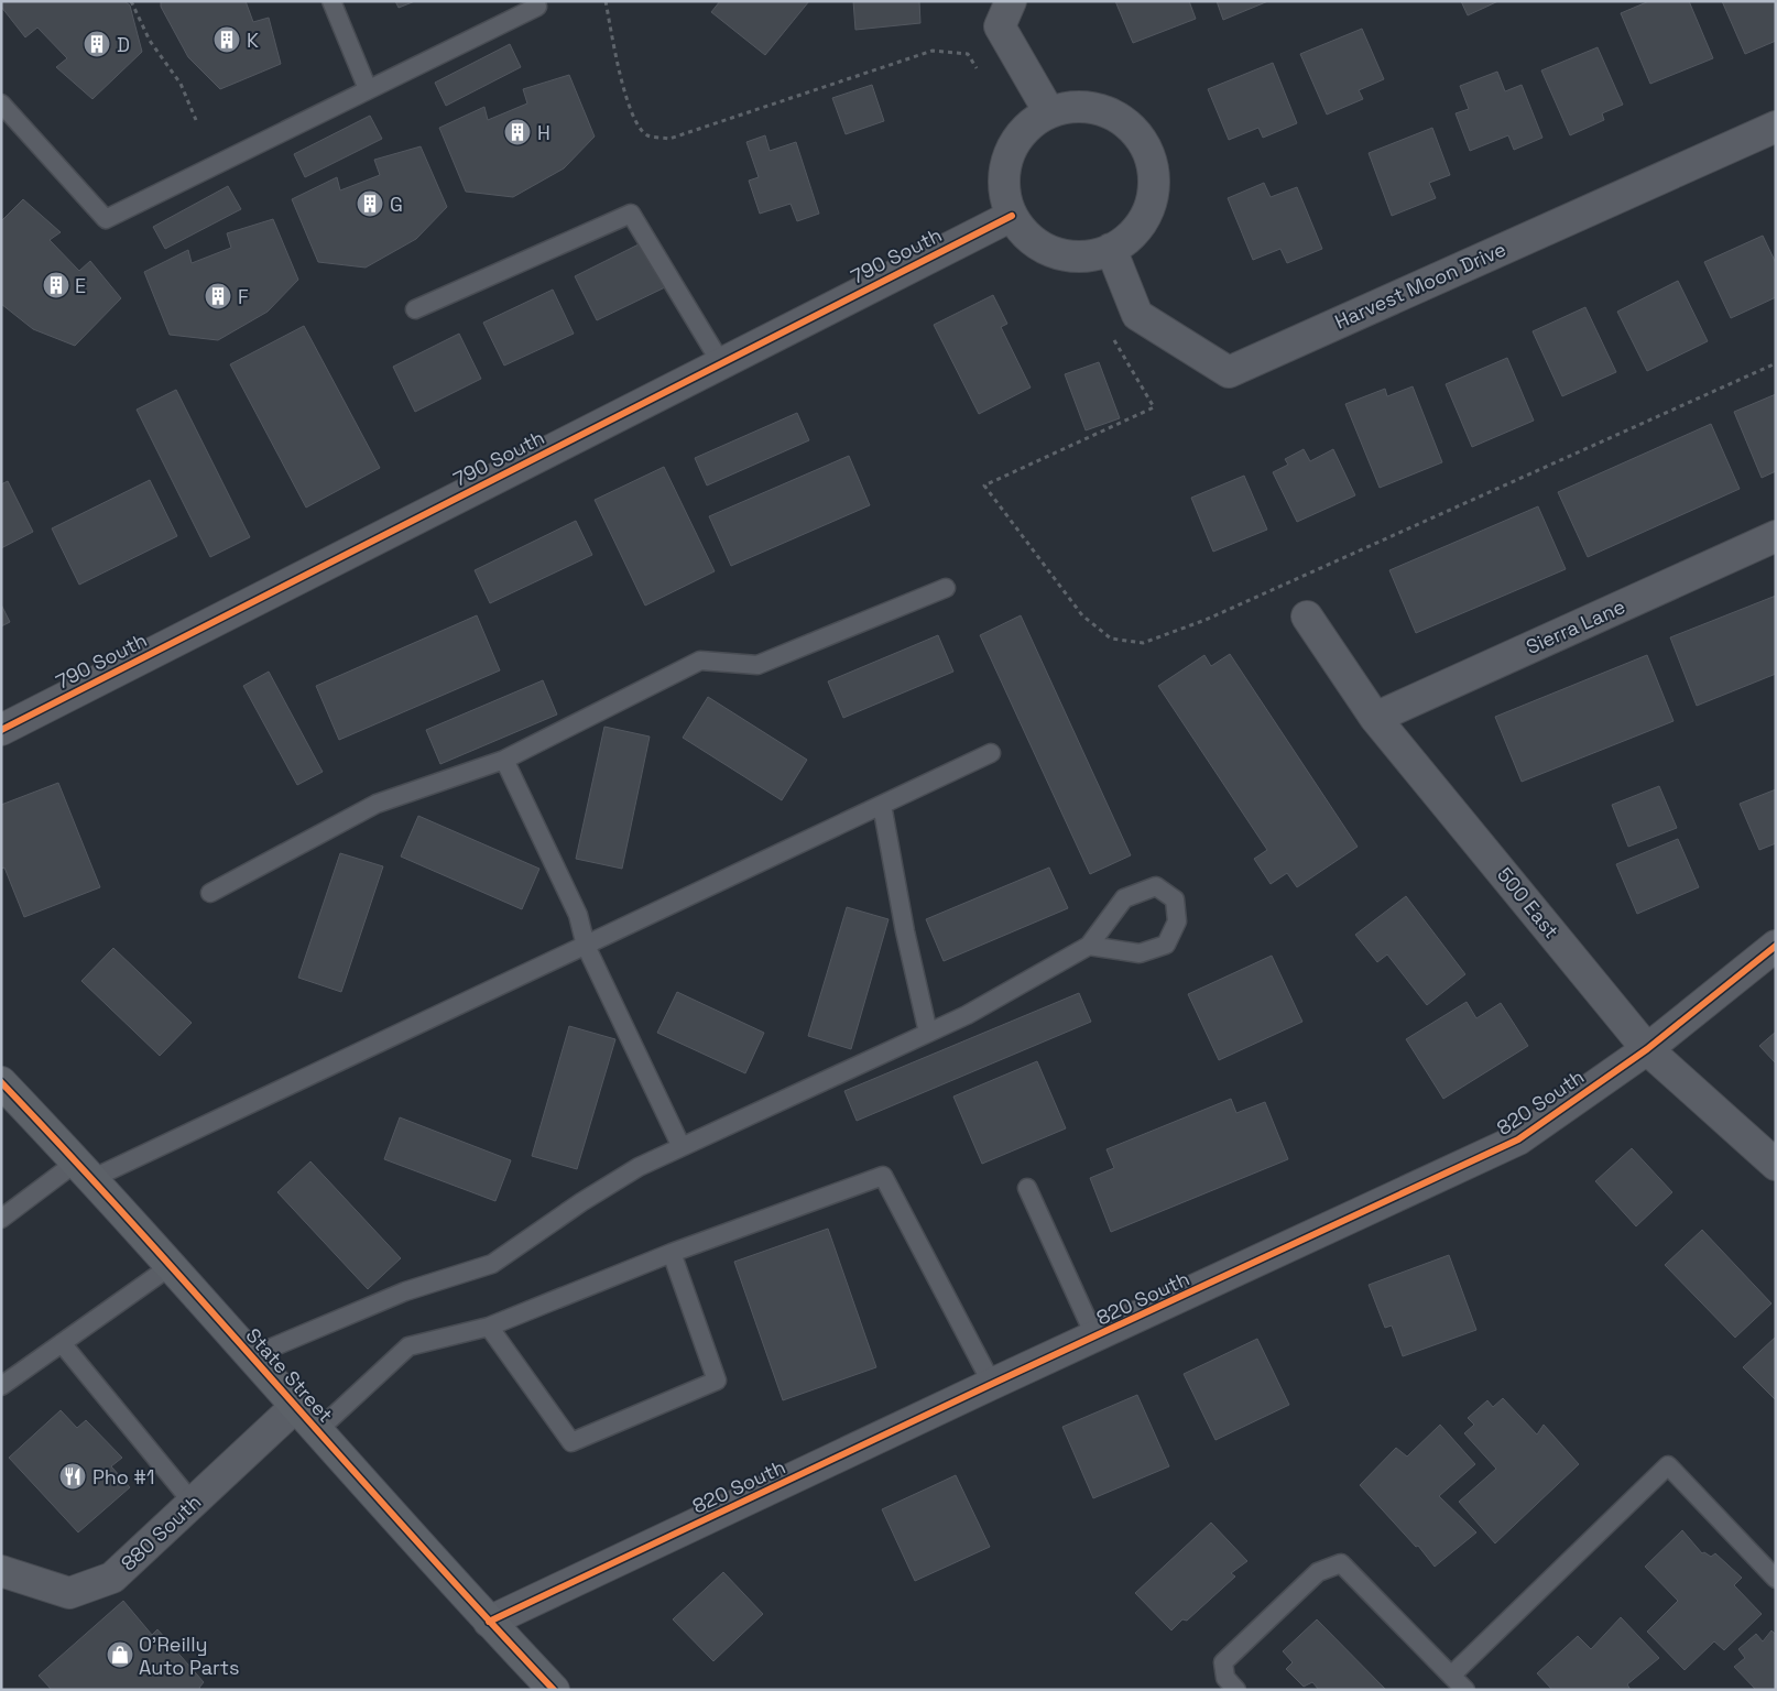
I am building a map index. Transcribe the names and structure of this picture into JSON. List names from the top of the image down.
{
  "streets": {
    "main road": ["State Street"],
    "street": [
      "790 South",
      "Harvest Moon Drive",
      "Sierra Lane",
      "500 East",
      "820 South",
      "880 South"
    ]
  },
  "crossings": [
    ["790 South", "Harvest Moon Drive"],
    ["Sierra Lane", "500 East"],
    ["500 East", "820 South"],
    ["820 South", "State Street"],
    ["State Street", "880 South"]
  ],
  "places": {
    "building": [
      "K",
      "D",
      "H",
      "G",
      "E",
      "F"
    ],
    "restaurant": ["Pho #1"],
    "shop": ["O'Reilly Auto Parts"]
  }
}
